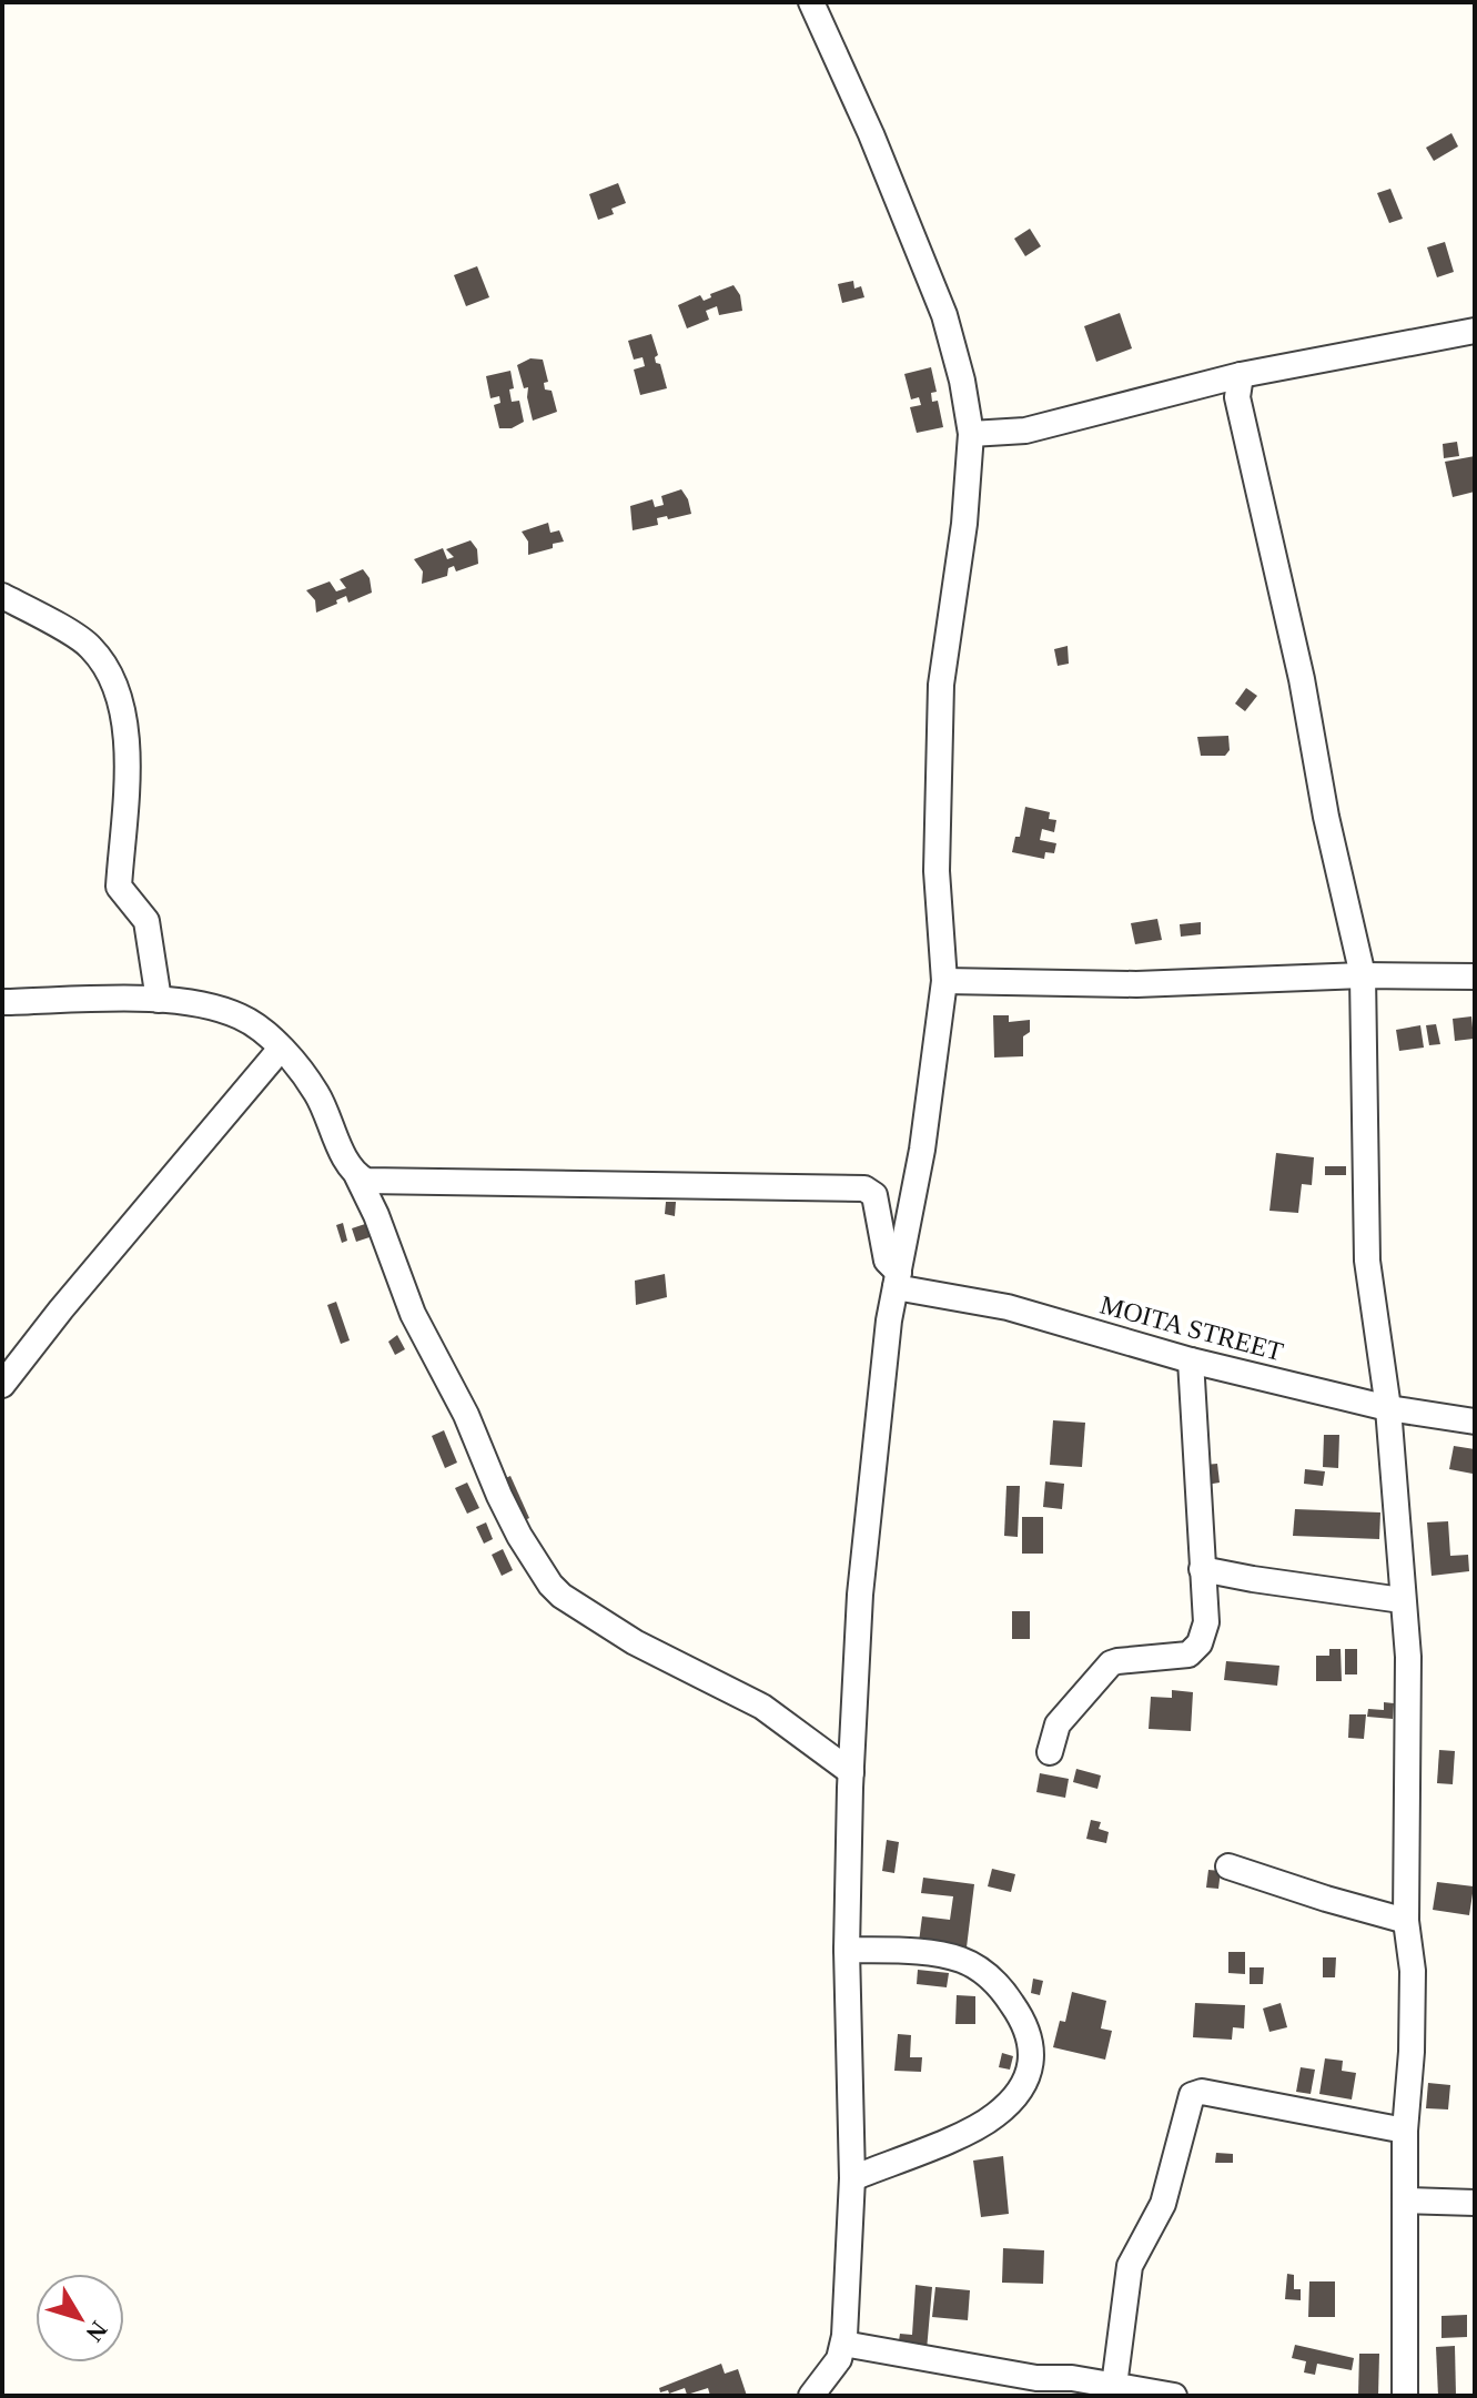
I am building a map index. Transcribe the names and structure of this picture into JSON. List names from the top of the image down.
{
  "streets": {
    "street": ["MOITA STREET"]
  },
  "north": "bottom right"
}
